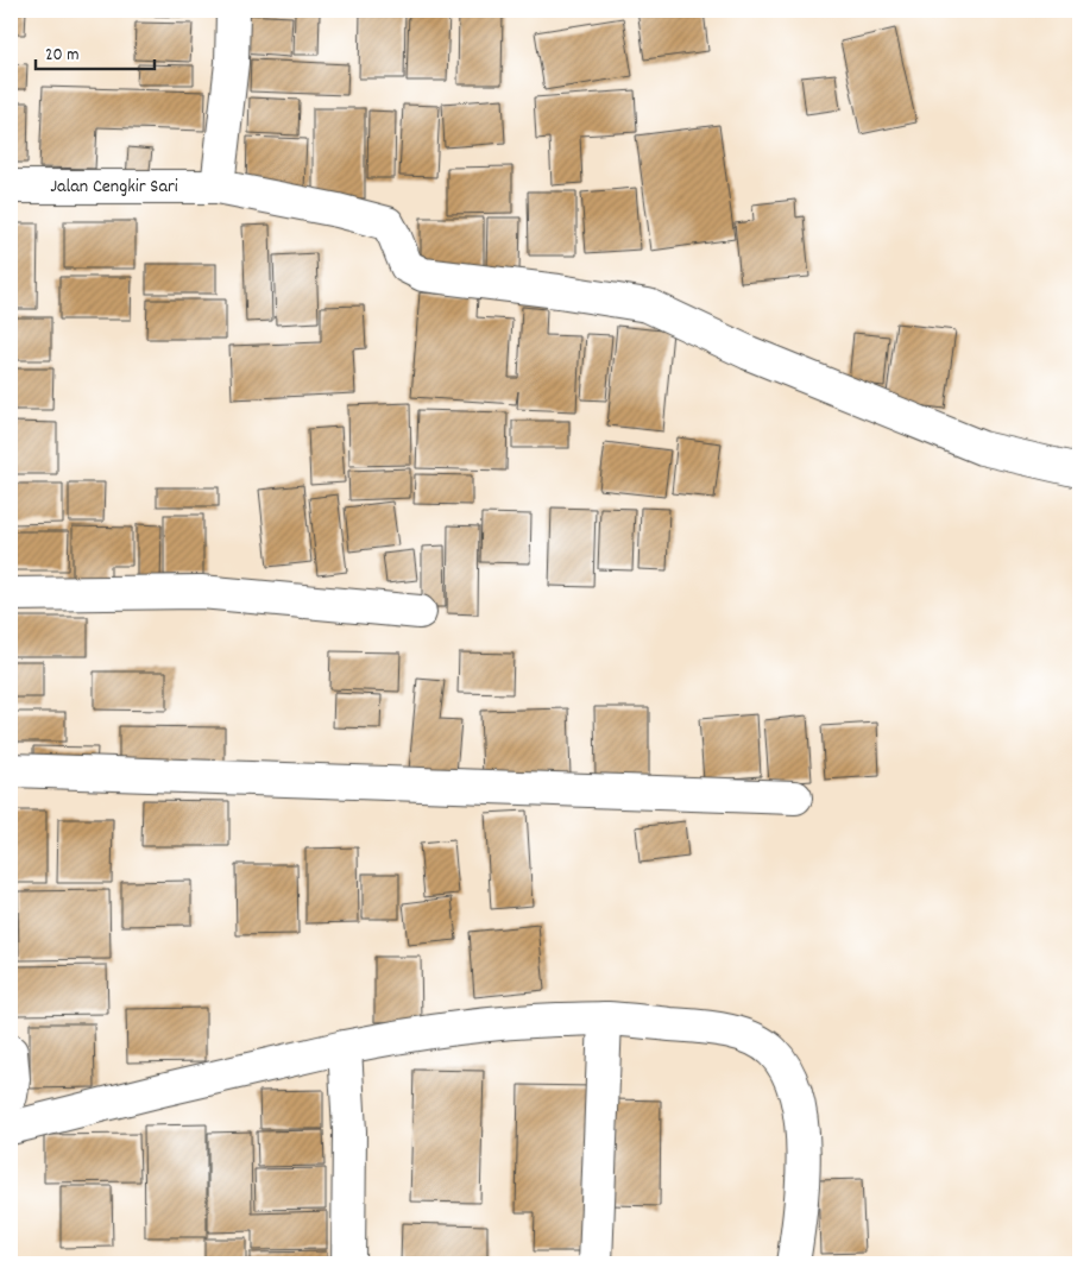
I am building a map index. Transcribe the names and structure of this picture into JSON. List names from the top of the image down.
{
  "streets": {
    "street": ["Jalan Cengkir Sari"]
  },
  "scale_bar": "20 m"
}
